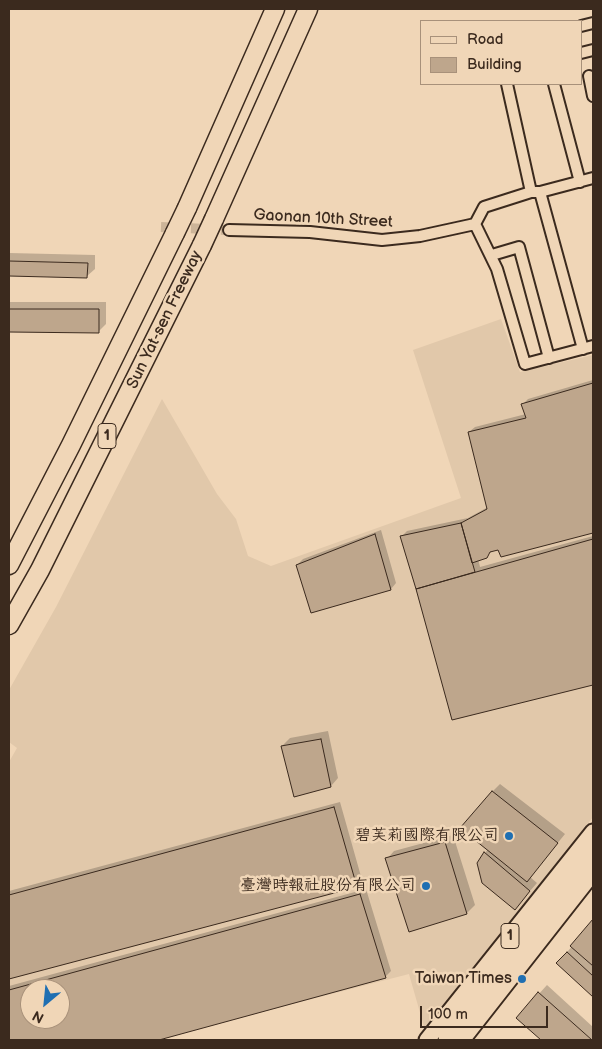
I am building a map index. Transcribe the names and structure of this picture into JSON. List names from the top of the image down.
{
  "streets": {
    "highway": ["Sun Yat-sen Freeway", "1"],
    "street": ["Gaonan 10th Street"]
  },
  "places": ["碧芙莉國際有限公司", "臺灣時報社股份有限公司", "Taiwan Times"],
  "legend": ["Road", "Building"],
  "scale_bar": "100 m",
  "north": "bottom left"
}
